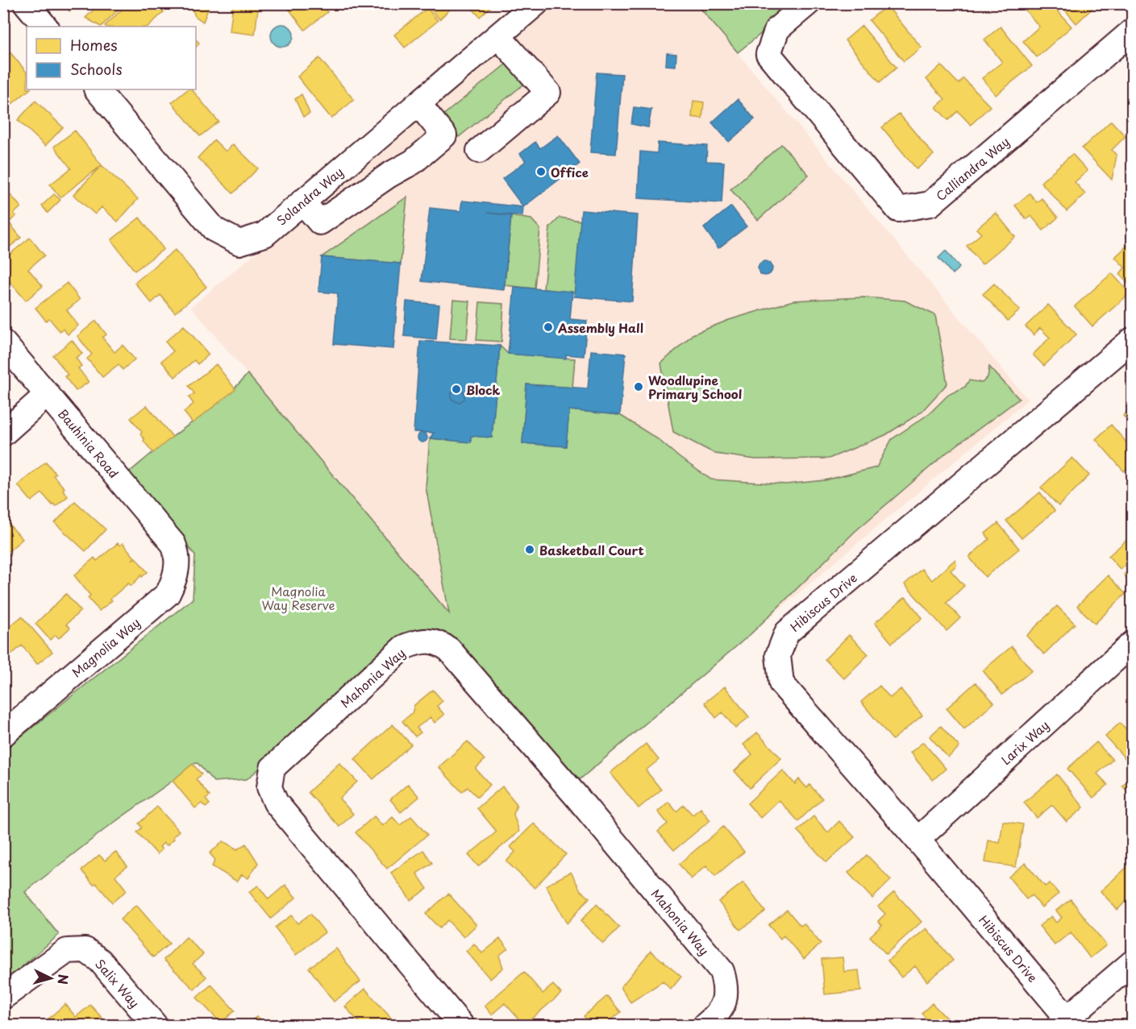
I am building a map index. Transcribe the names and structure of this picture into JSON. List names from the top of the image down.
{
  "streets": {
    "street": [
      "Calliandra Way",
      "Solandra Way",
      "Bauhinia Road",
      "Hibiscus Drive",
      "Magnolia Way",
      "Mahonia Way",
      "Larix Way",
      "Salix Way"
    ]
  },
  "crossings": [
    ["Bauhinia Road", "Magnolia Way"],
    ["Hibiscus Drive", "Larix Way"]
  ],
  "parks": ["Magnolia Way Reserve"],
  "places": [
    "Office",
    "Assembly Hall",
    "Woodlupine Primary School",
    "Block",
    "Basketball Court"
  ],
  "legend": ["Homes", "Schools"],
  "north": "right"
}
